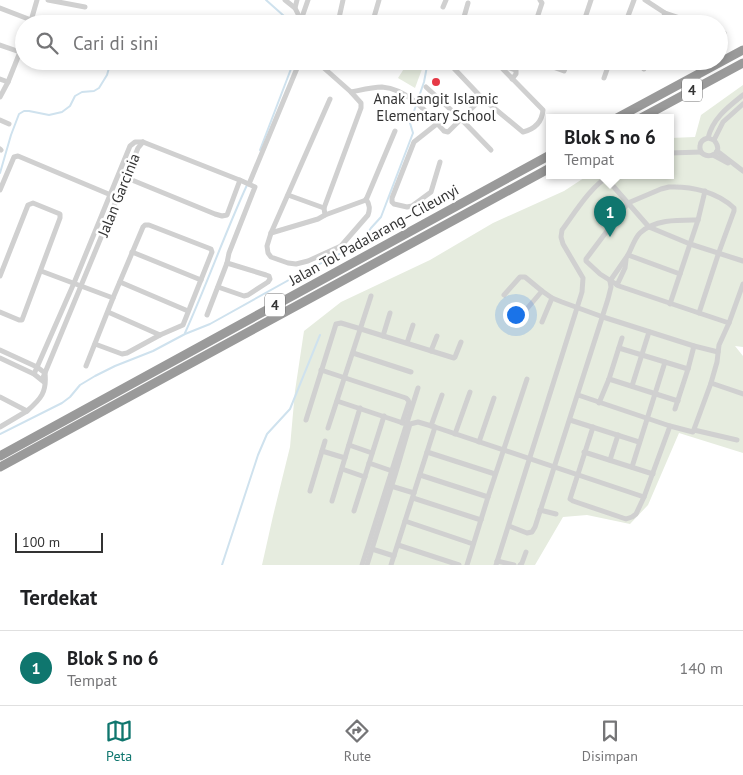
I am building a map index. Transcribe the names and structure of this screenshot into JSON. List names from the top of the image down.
{
  "streets": {
    "highway": ["4", "Jalan Tol Padalarang–Cileunyi"],
    "street": ["Jalan Garcinia"]
  },
  "places": ["Anak Langit Islamic Elementary School"],
  "scale_bar": "100 m",
  "page": {
    "search": "Cari di sini",
    "popup": ["Blok S no 6", "Tempat"],
    "pins": "1",
    "scale": "100 m",
    "heading": "Terdekat",
    "list": [
      {
        "mark": "1",
        "name": "Blok S no 6",
        "note": "Tempat",
        "value": "140 m"
      }
    ],
    "nav": ["Peta", "Rute", "Disimpan"]
  }
}
